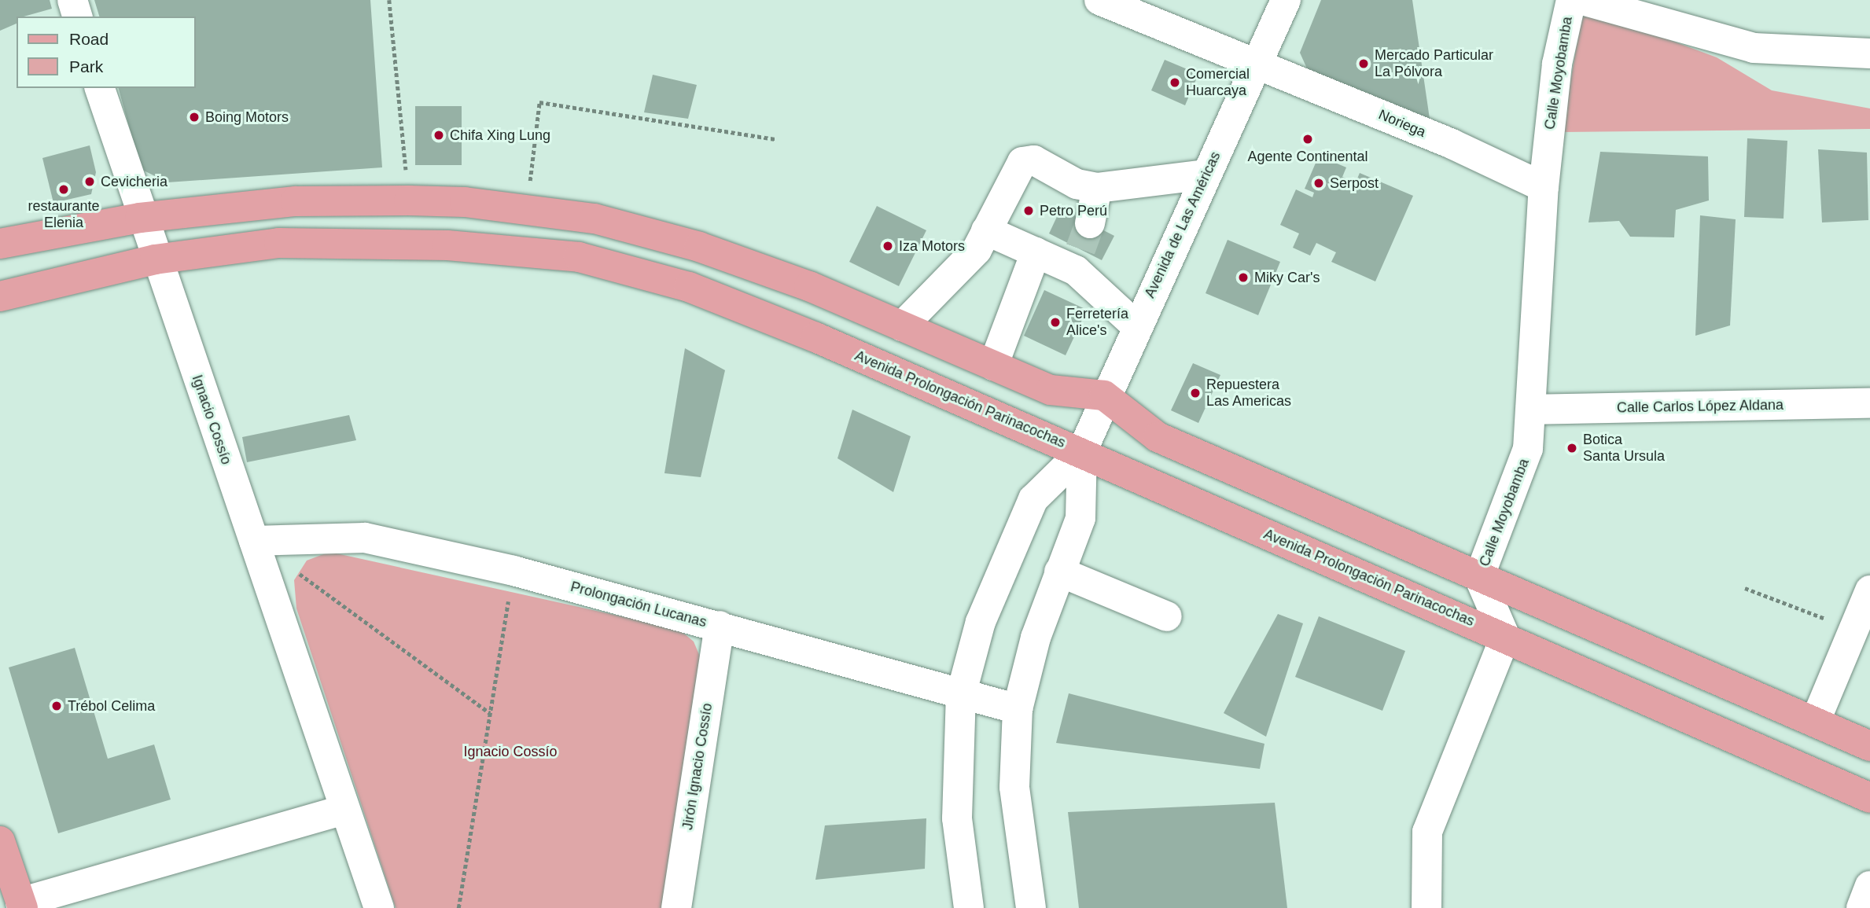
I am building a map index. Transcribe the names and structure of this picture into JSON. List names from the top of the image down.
{
  "streets": {
    "main road": ["Avenida Prolongación Parinacochas"],
    "street": [
      "Calle Moyobamba",
      "Noriega",
      "Avenida de Las Américas",
      "Calle Carlos López Aldana",
      "Ignacio Cossío",
      "Prolongación Lucanas",
      "Jirón Ignacio Cossío"
    ]
  },
  "crossings": [
    ["Calle Moyobamba", "Noriega"],
    ["Calle Moyobamba", "Avenida Prolongación Parinacochas"],
    ["Calle Moyobamba", "Calle Carlos López Aldana"],
    ["Noriega", "Avenida de Las Américas"],
    ["Avenida de Las Américas", "Avenida Prolongación Parinacochas"],
    ["Avenida de Las Américas", "Prolongación Lucanas"],
    ["Avenida Prolongación Parinacochas", "Ignacio Cossío"],
    ["Ignacio Cossío", "Prolongación Lucanas"],
    ["Prolongación Lucanas", "Jirón Ignacio Cossío"]
  ],
  "parks": ["Ignacio Cossío"],
  "places": [
    "Mercado Particular La Pólvora",
    "Comercial Huarcaya",
    "Boing Motors",
    "Chifa Xing Lung",
    "Agente Continental",
    "Cevicheria",
    "Serpost",
    "restaurante Elenia",
    "Petro Perú",
    "Iza Motors",
    "Miky Car's",
    "Ferretería Alice's",
    "Repuestera Las Americas",
    "Botica Santa Ursula",
    "Trébol Celima"
  ],
  "legend": ["Road", "Park"]
}
